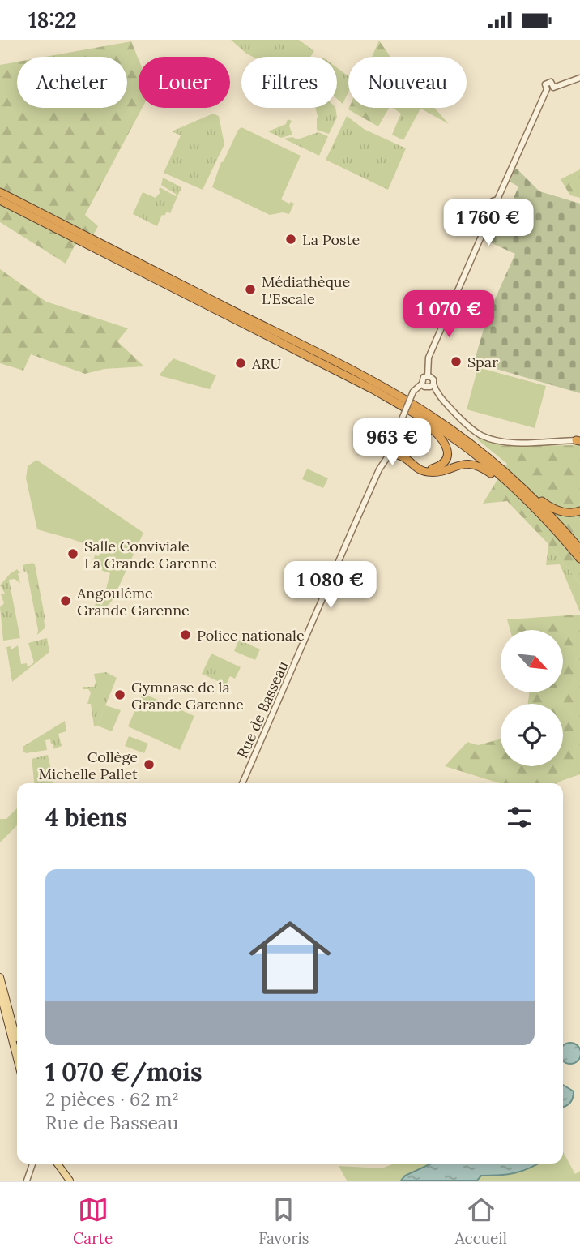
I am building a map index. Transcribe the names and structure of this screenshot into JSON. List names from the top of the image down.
{
  "streets": {
    "street": ["Rue de Basseau"]
  },
  "places": [
    "La Poste",
    "Médiathèque L'Escale",
    "Spar",
    "ARU",
    "Salle Conviviale La Grande Garenne",
    "Angoulême Grande Garenne",
    "Police nationale",
    "Gymnase de la Grande Garenne",
    "Collège Michelle Pallet"
  ],
  "north": "bottom right",
  "page": {
    "status": "18:22",
    "chip": [
      "Acheter",
      "Louer",
      "Filtres",
      "Nouveau"
    ],
    "price": [
      "1 760 €",
      "1 070 €",
      "963 €",
      "1 080 €"
    ],
    "heading": "4 biens",
    "list": [
      {
        "name": "1 070 €/mois",
        "note": "2 pièces · 62 m² · Rue de Basseau"
      }
    ],
    "tabs": ["Carte", "Favoris", "Accueil"]
  }
}
